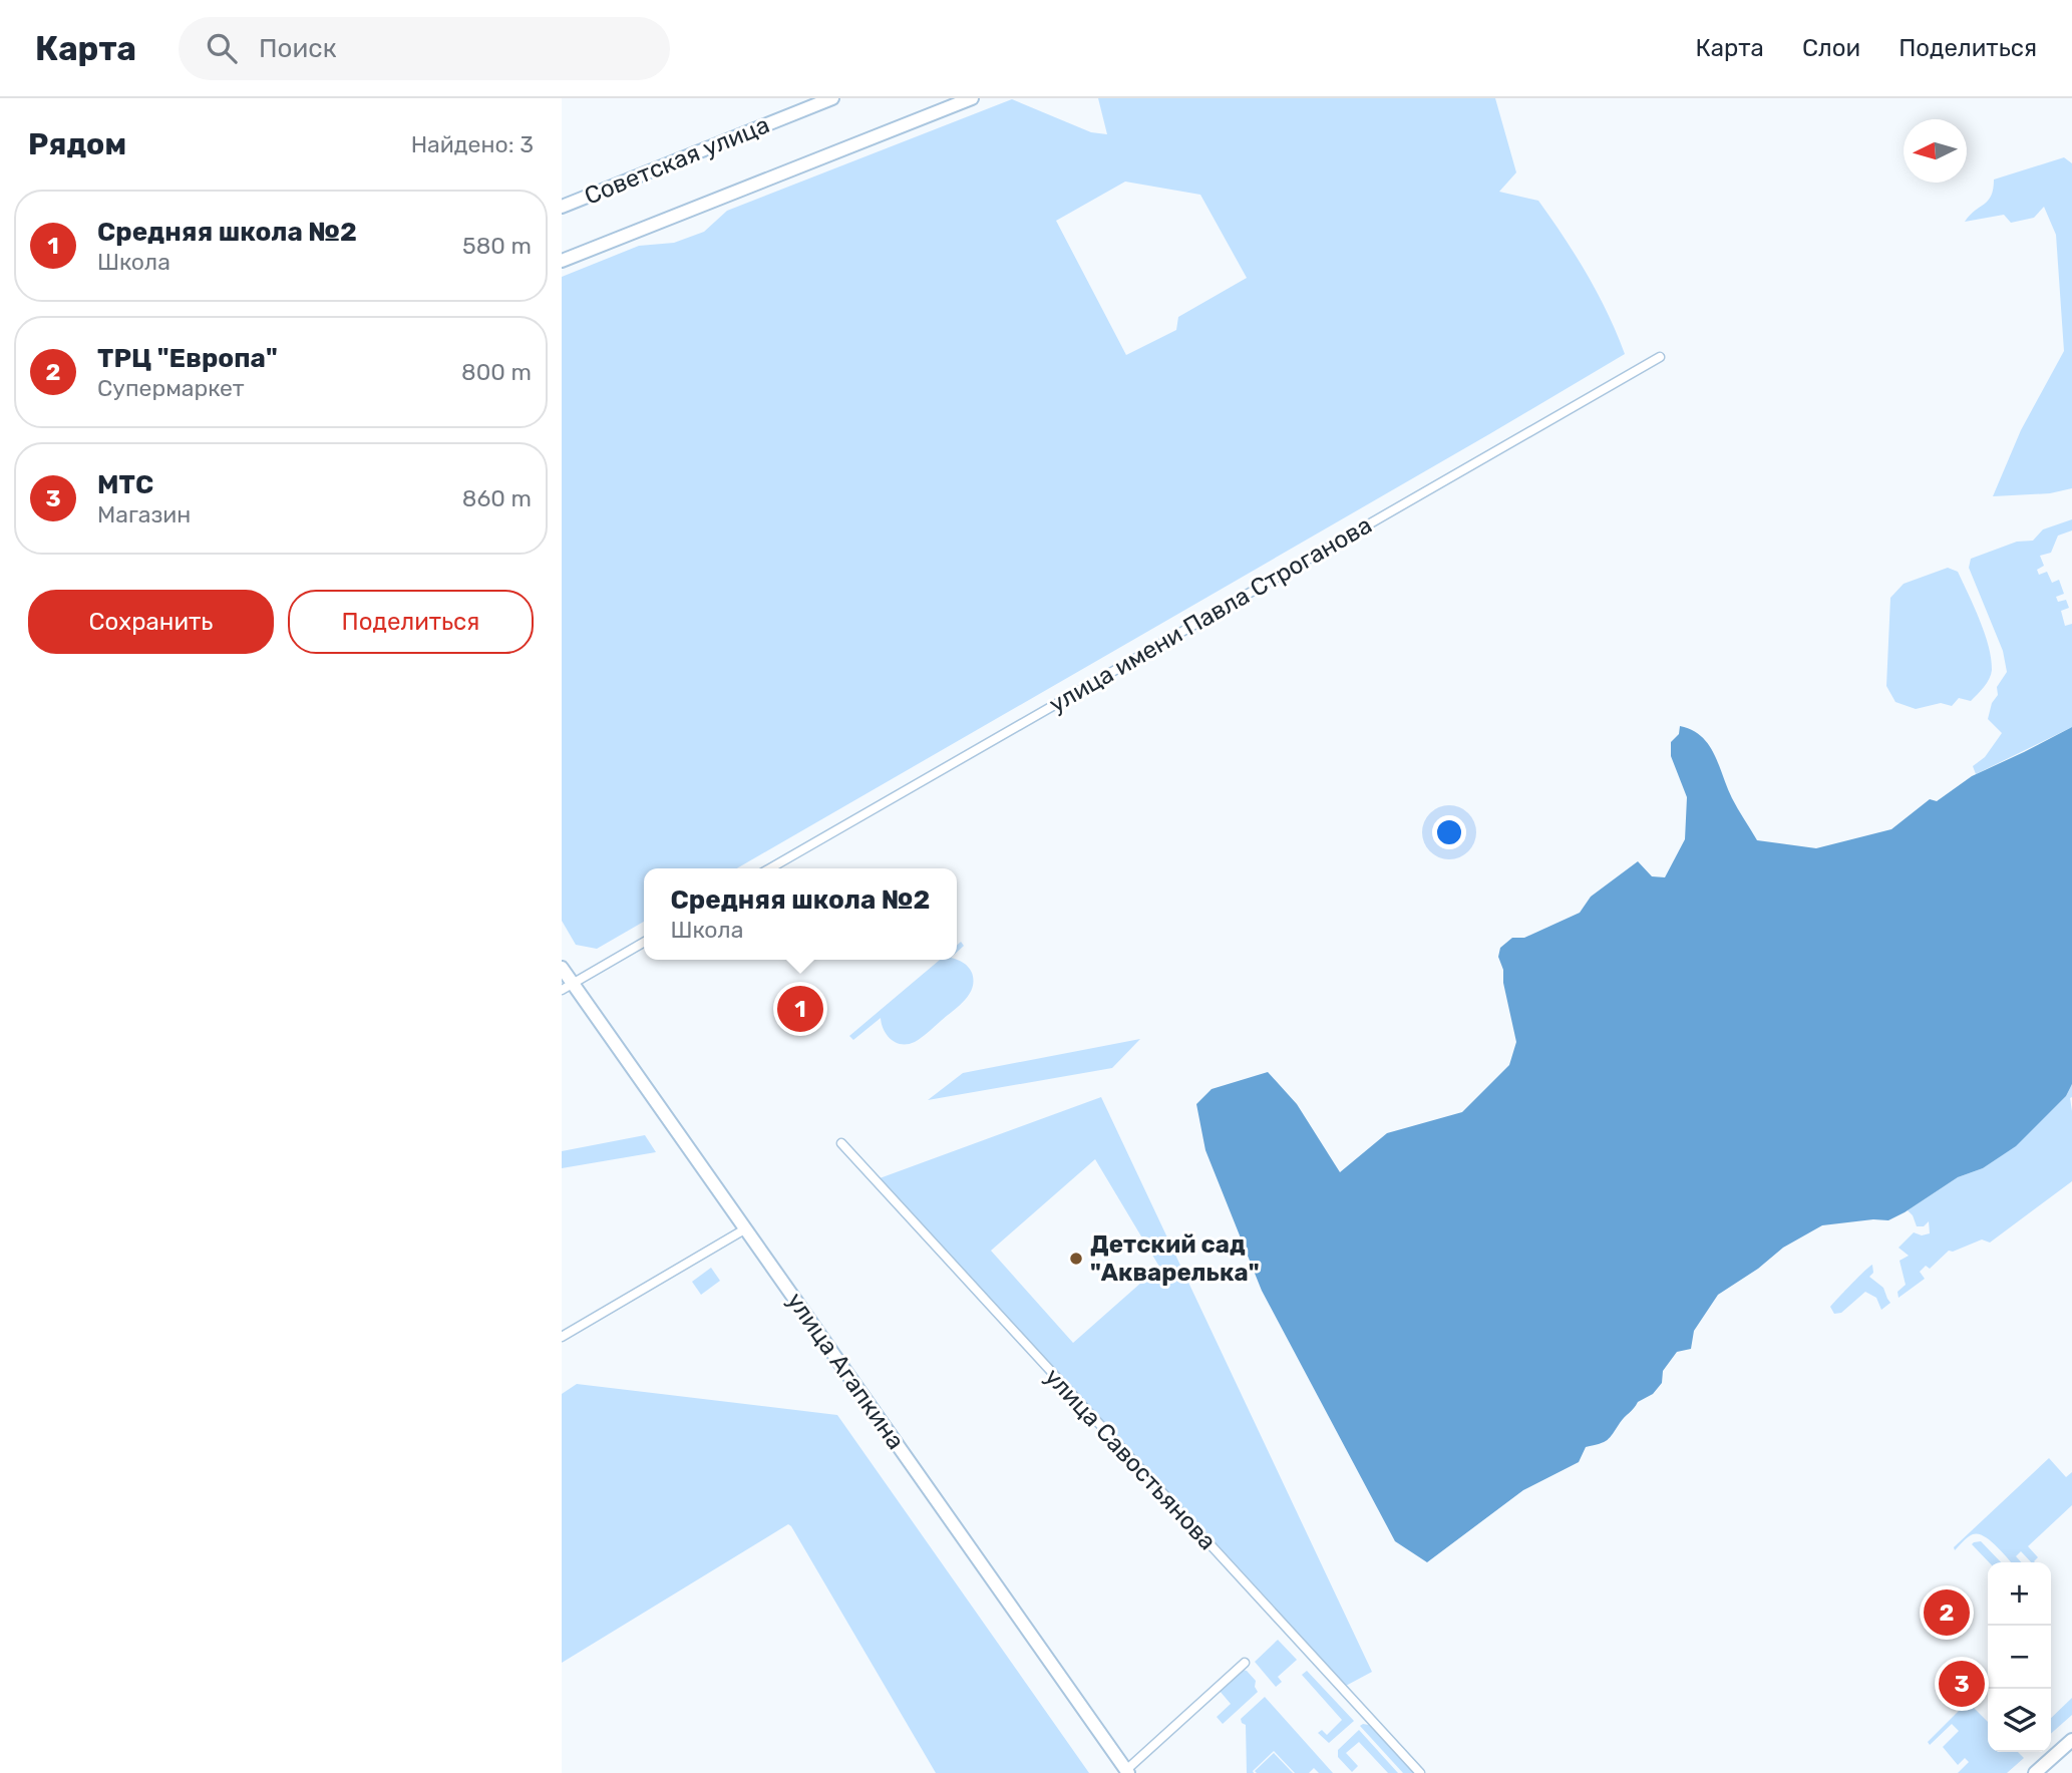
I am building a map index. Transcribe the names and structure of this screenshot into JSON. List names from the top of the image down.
{
  "streets": {
    "main road": ["Советская улица", "улица Агапкина"],
    "street": ["улица имени Павла Строганова", "улица Савостьянова"]
  },
  "places": ["Детский сад \"Акварелька\""],
  "north": "left",
  "page": {
    "header": "Карта",
    "search": "Поиск",
    "nav": ["Карта", "Слои", "Поделиться"],
    "heading": ["Рядом", "Найдено: 3"],
    "list": [
      {
        "mark": "1",
        "name": "Средняя школа №2",
        "note": "Школа",
        "value": "580 m"
      },
      {
        "mark": "2",
        "name": "ТРЦ \"Европа\"",
        "note": "Супермаркет",
        "value": "800 m"
      },
      {
        "mark": "3",
        "name": "МТС",
        "note": "Магазин",
        "value": "860 m"
      }
    ],
    "buttons": ["Сохранить", "Поделиться"],
    "popup": ["Средняя школа №2", "Школа"],
    "pins": ["1", "2", "3"],
    "map_buttons": ["+", "−"]
  }
}
